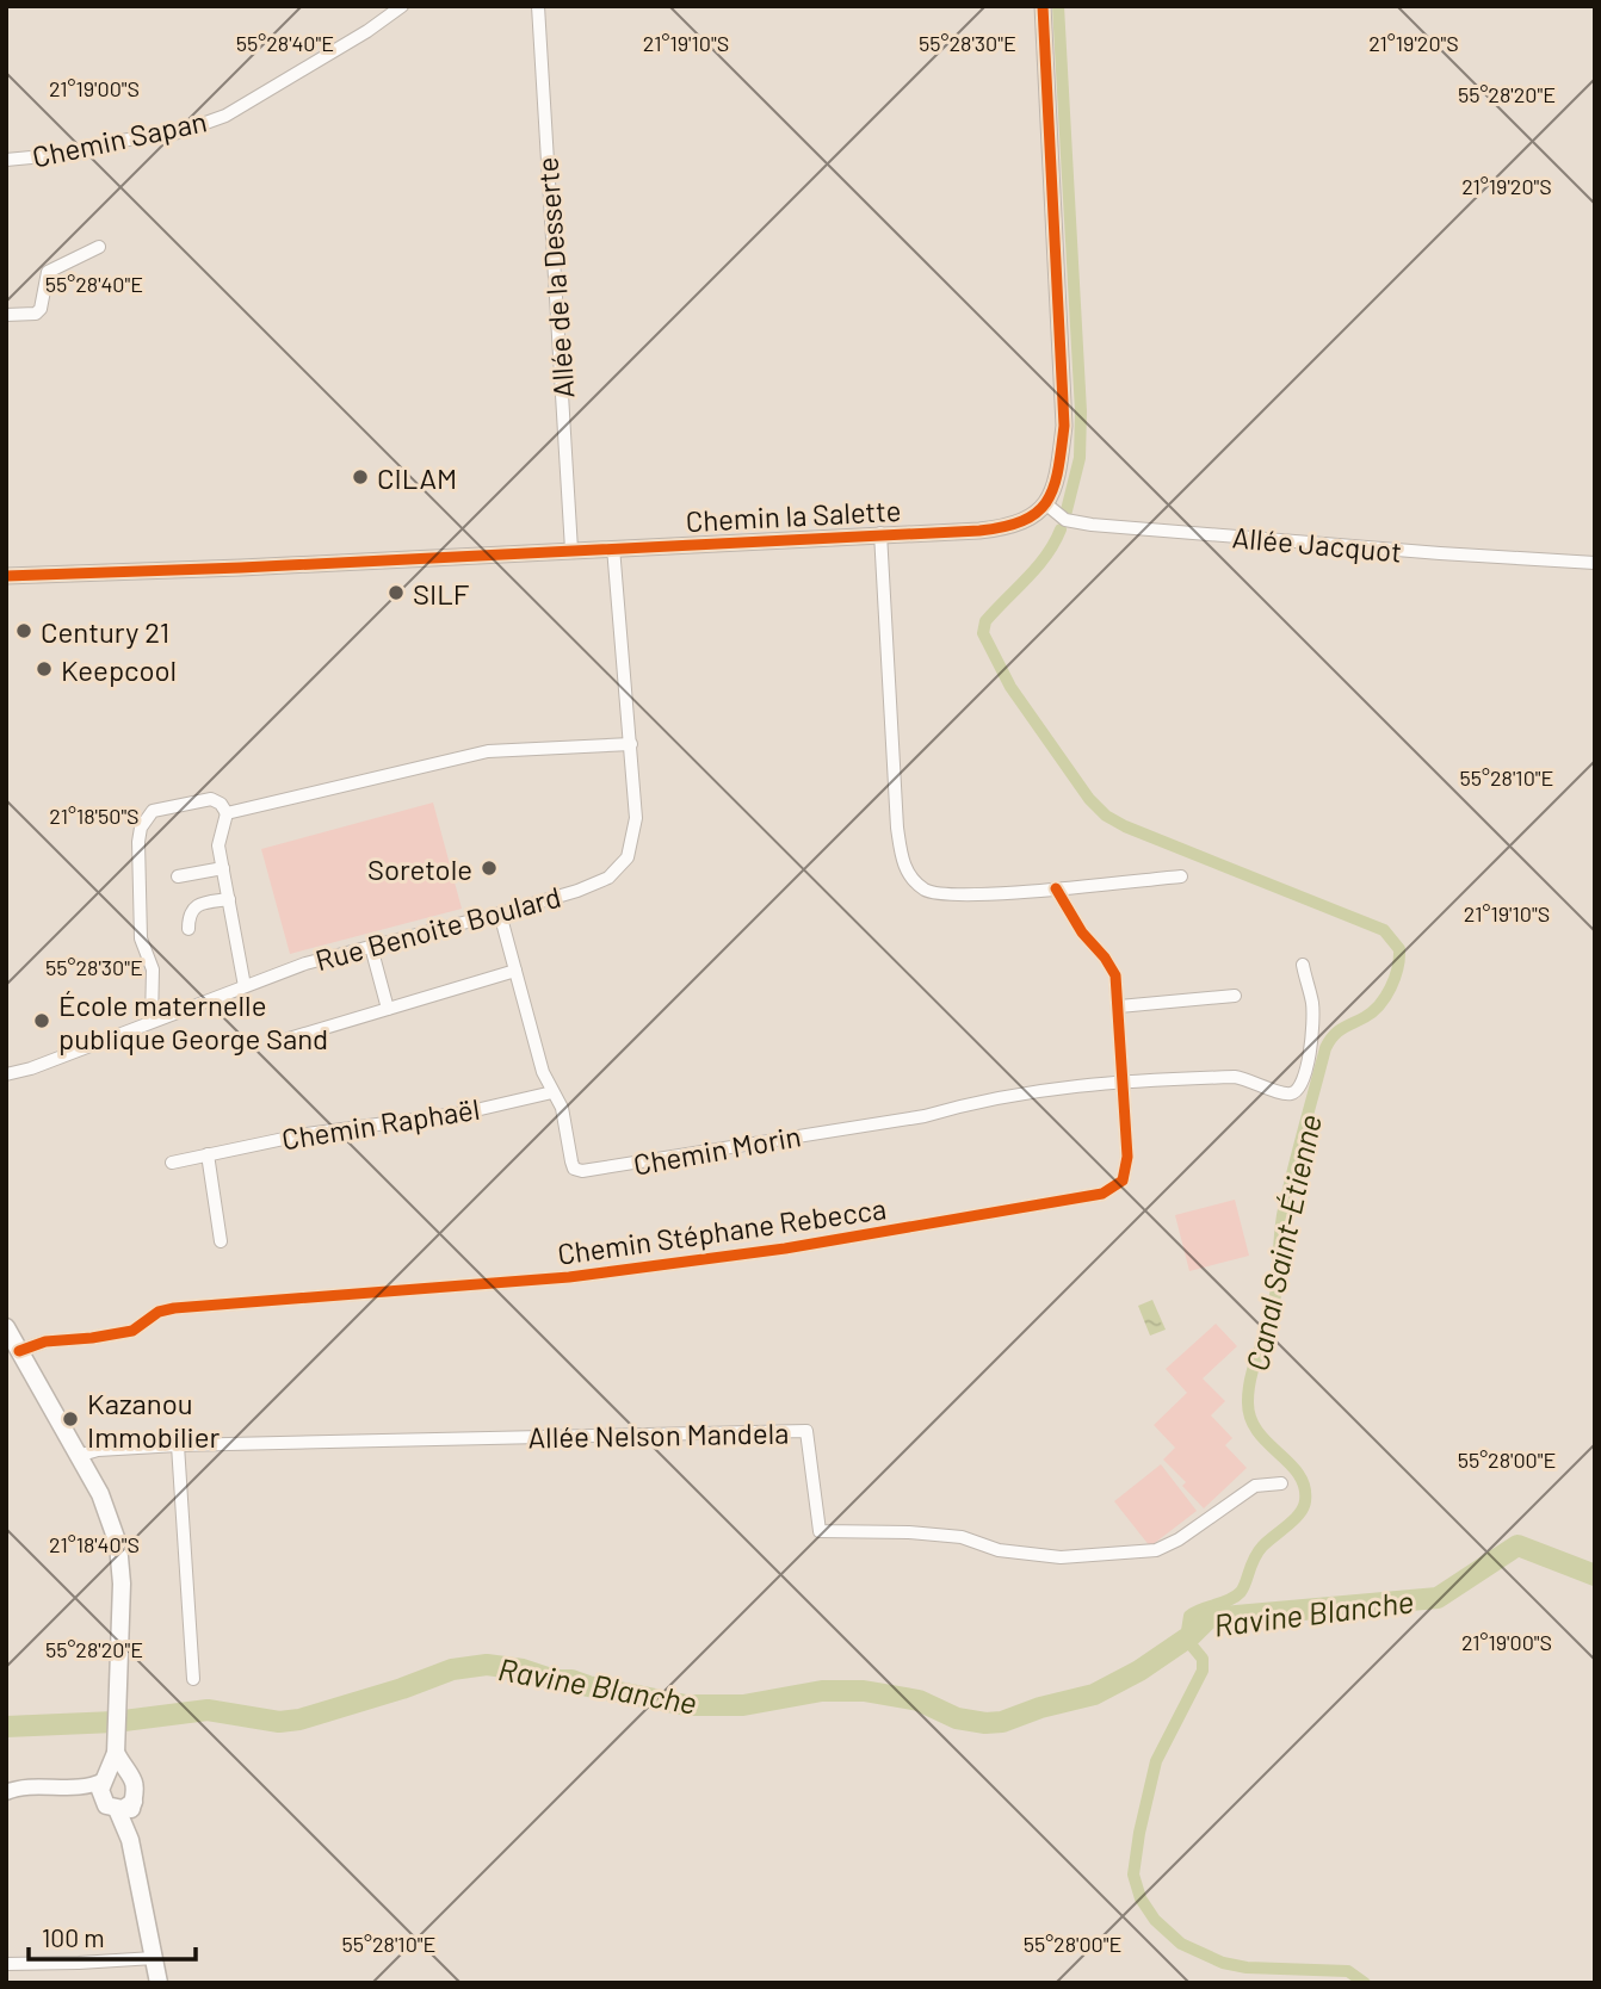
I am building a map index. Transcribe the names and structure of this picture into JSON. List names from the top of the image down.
{
  "streets": {
    "street": [
      "Chemin Sapan",
      "Allée de la Desserte",
      "Chemin la Salette",
      "Allée Jacquot",
      "Rue Benoite Boulard",
      "Chemin Raphaël",
      "Chemin Morin",
      "Chemin Stéphane Rebecca",
      "Allée Nelson Mandela"
    ]
  },
  "crossings": [
    ["Allée de la Desserte", "Chemin la Salette"],
    ["Chemin la Salette", "Allée Jacquot"],
    ["Rue Benoite Boulard", "Chemin Morin"],
    ["Chemin Raphaël", "Chemin Morin"],
    ["Chemin Morin", "Chemin Stéphane Rebecca"]
  ],
  "water": ["Canal Saint-Étienne", "Ravine Blanche"],
  "places": [
    "CILAM",
    "SILF",
    "Century 21",
    "Keepcool",
    "Soretole",
    "École maternelle publique George Sand",
    "Kazanou Immobilier"
  ],
  "scale_bar": "100 m",
  "coordinates": [
    "55°28'40\"E",
    "21°19'10\"S",
    "55°28'30\"E",
    "21°19'20\"S",
    "21°19'00\"S",
    "55°28'20\"E",
    "55°28'10\"E",
    "21°18'50\"S",
    "55°28'00\"E",
    "21°18'40\"S"
  ]
}
